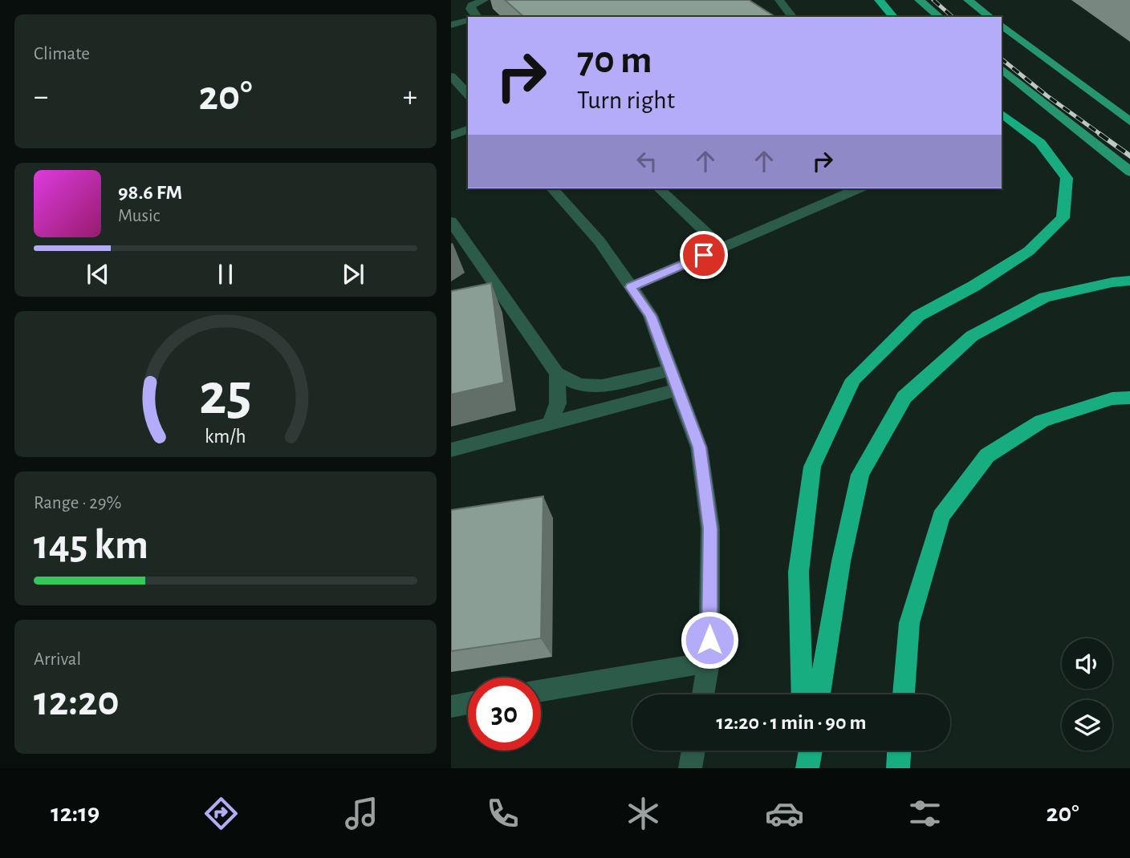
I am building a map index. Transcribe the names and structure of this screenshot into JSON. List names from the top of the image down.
{
  "page": {
    "tile": [
      "Climate",
      ["Range · 29%", "145 km"],
      ["Arrival", "12:20"]
    ],
    "turn": ["70 m", "Turn right"],
    "heat": ["−", "20°", "+"],
    "song": ["98.6 FM", "Music"],
    "limit": "30",
    "trip": "12:20 · 1 min · 90 m",
    "tabs": ["12:19", "20°"],
    "gauge": ["25", "km/h"]
  }
}
